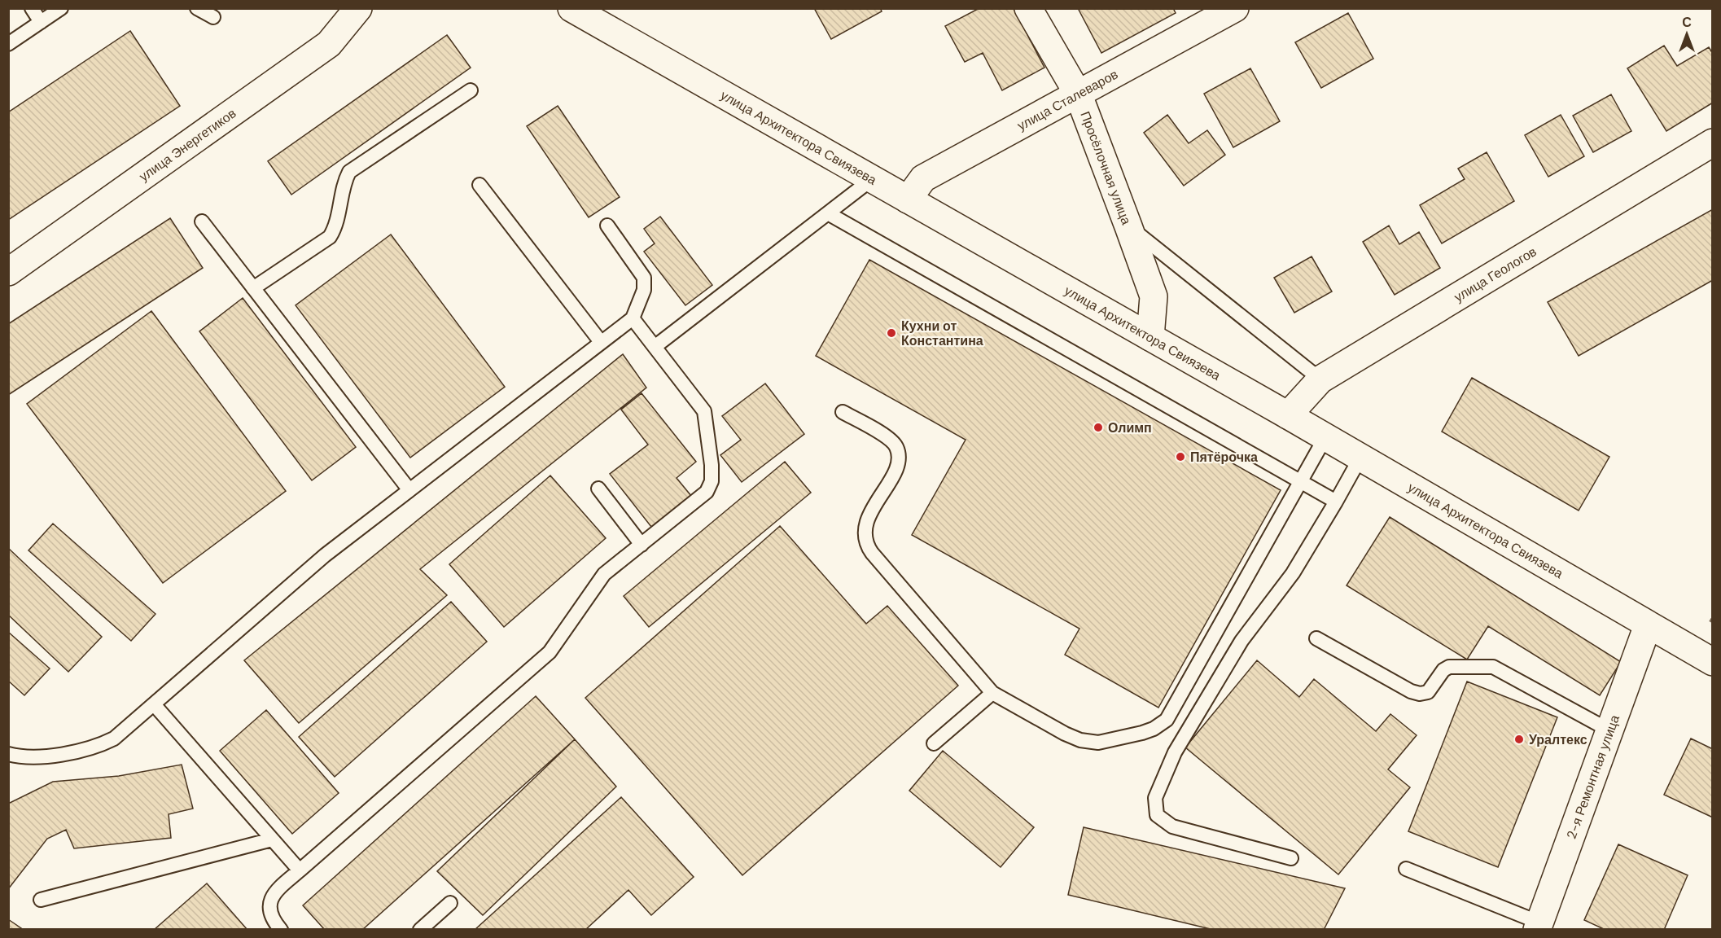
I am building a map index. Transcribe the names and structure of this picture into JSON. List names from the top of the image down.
{
  "streets": {
    "street": [
      "улица Сталеваров",
      "улица Архитектора Свиязева",
      "улица Энергетиков",
      "Просёлочная улица",
      "улица Геологов",
      "2-я Ремонтная улица"
    ]
  },
  "crossings": [
    ["улица Сталеваров", "улица Архитектора Свиязева"],
    ["улица Сталеваров", "Просёлочная улица"],
    ["улица Архитектора Свиязева", "Просёлочная улица"],
    ["улица Архитектора Свиязева", "улица Геологов"],
    ["улица Архитектора Свиязева", "2-я Ремонтная улица"]
  ],
  "places": [
    "Кухни от Константина",
    "Олимп",
    "Пятёрочка",
    "Уралтекс"
  ],
  "north": "top"
}
